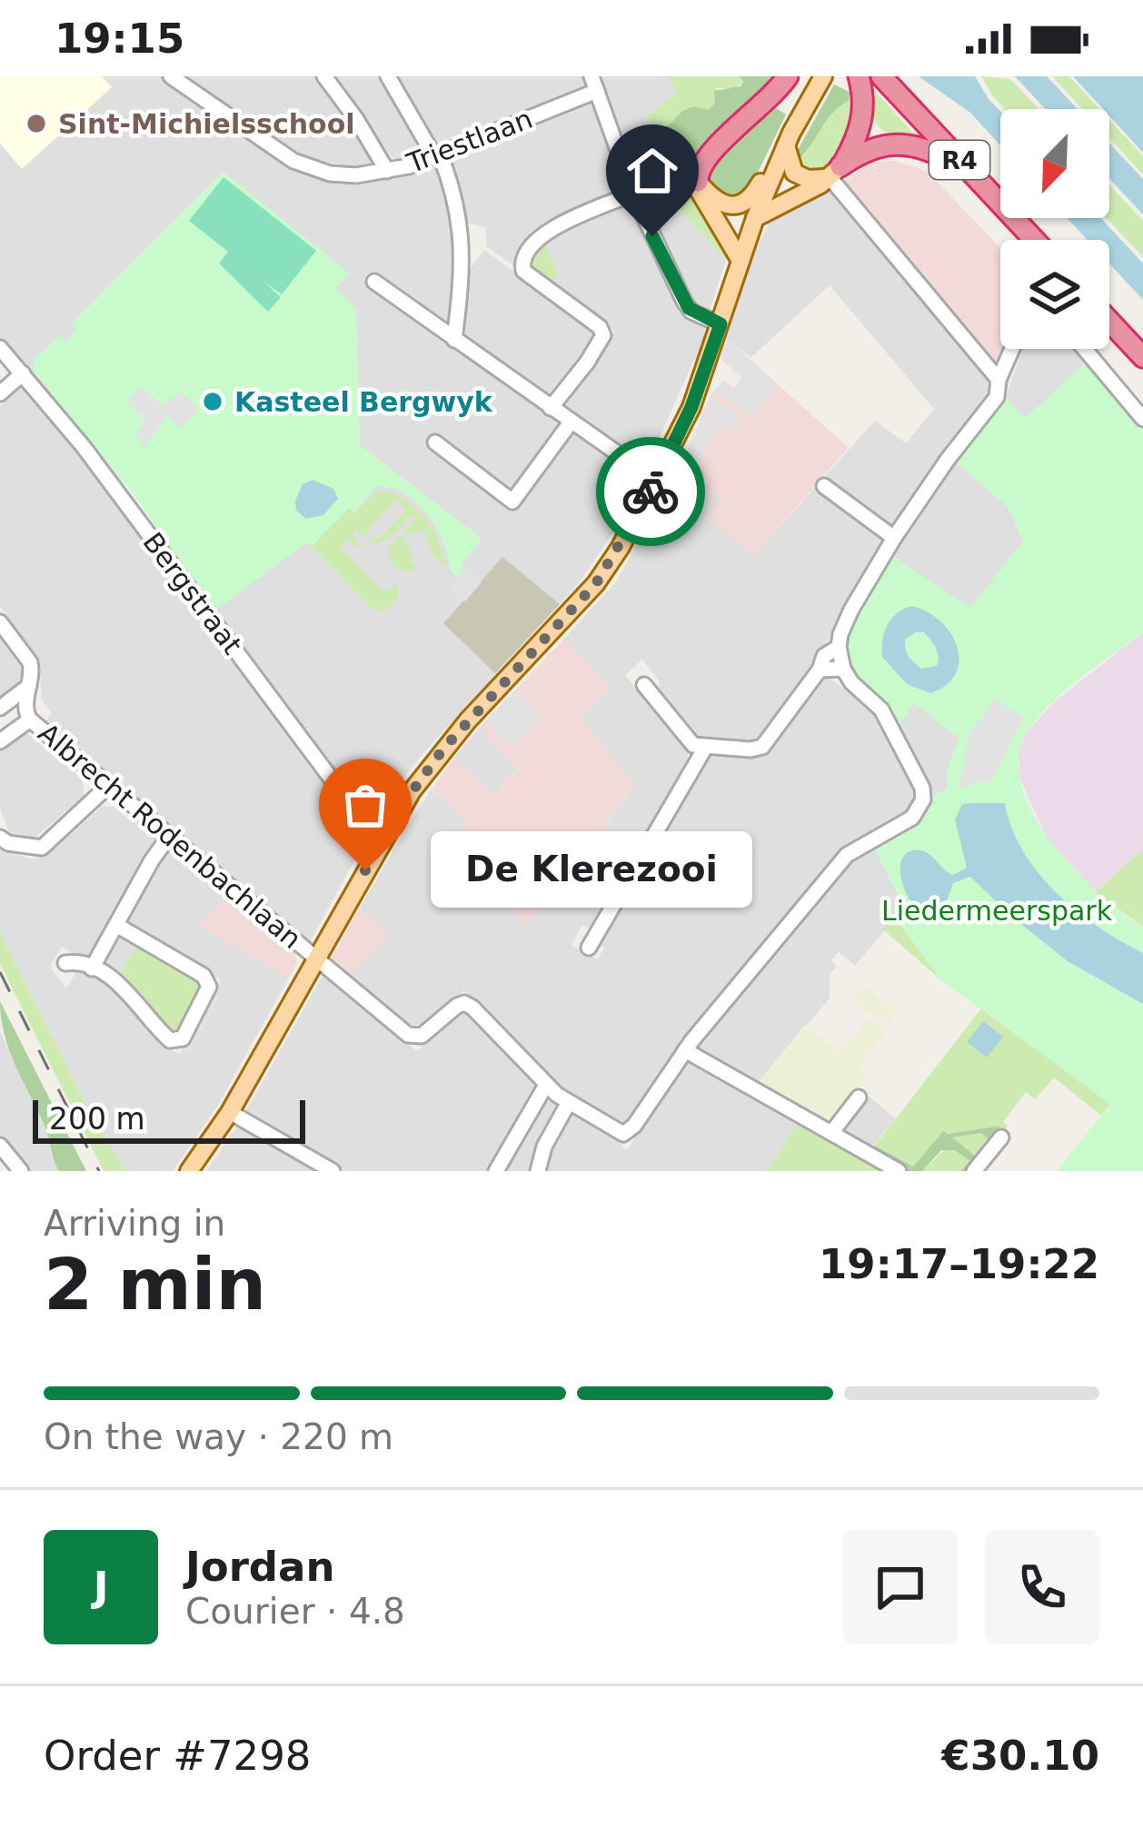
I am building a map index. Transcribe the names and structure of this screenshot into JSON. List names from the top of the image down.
{
  "streets": {
    "highway": ["R4"],
    "street": ["Triestlaan", "Bergstraat", "Albrecht Rodenbachlaan"]
  },
  "parks": ["Liedermeerspark"],
  "places": ["Sint-Michielsschool", "Kasteel Bergwyk", "De Klerezooi"],
  "scale_bar": "200 m",
  "north": "bottom left",
  "page": {
    "status": "19:15",
    "bubble": "De Klerezooi",
    "scale": "200 m",
    "heading": ["2 min", "Arriving in", "19:17–19:22"],
    "panel": [
      "Jordan",
      "Courier · 4.8",
      "Order #7298",
      "€30.10"
    ],
    "bar": "On the way · 220 m",
    "round": "J"
  }
}
